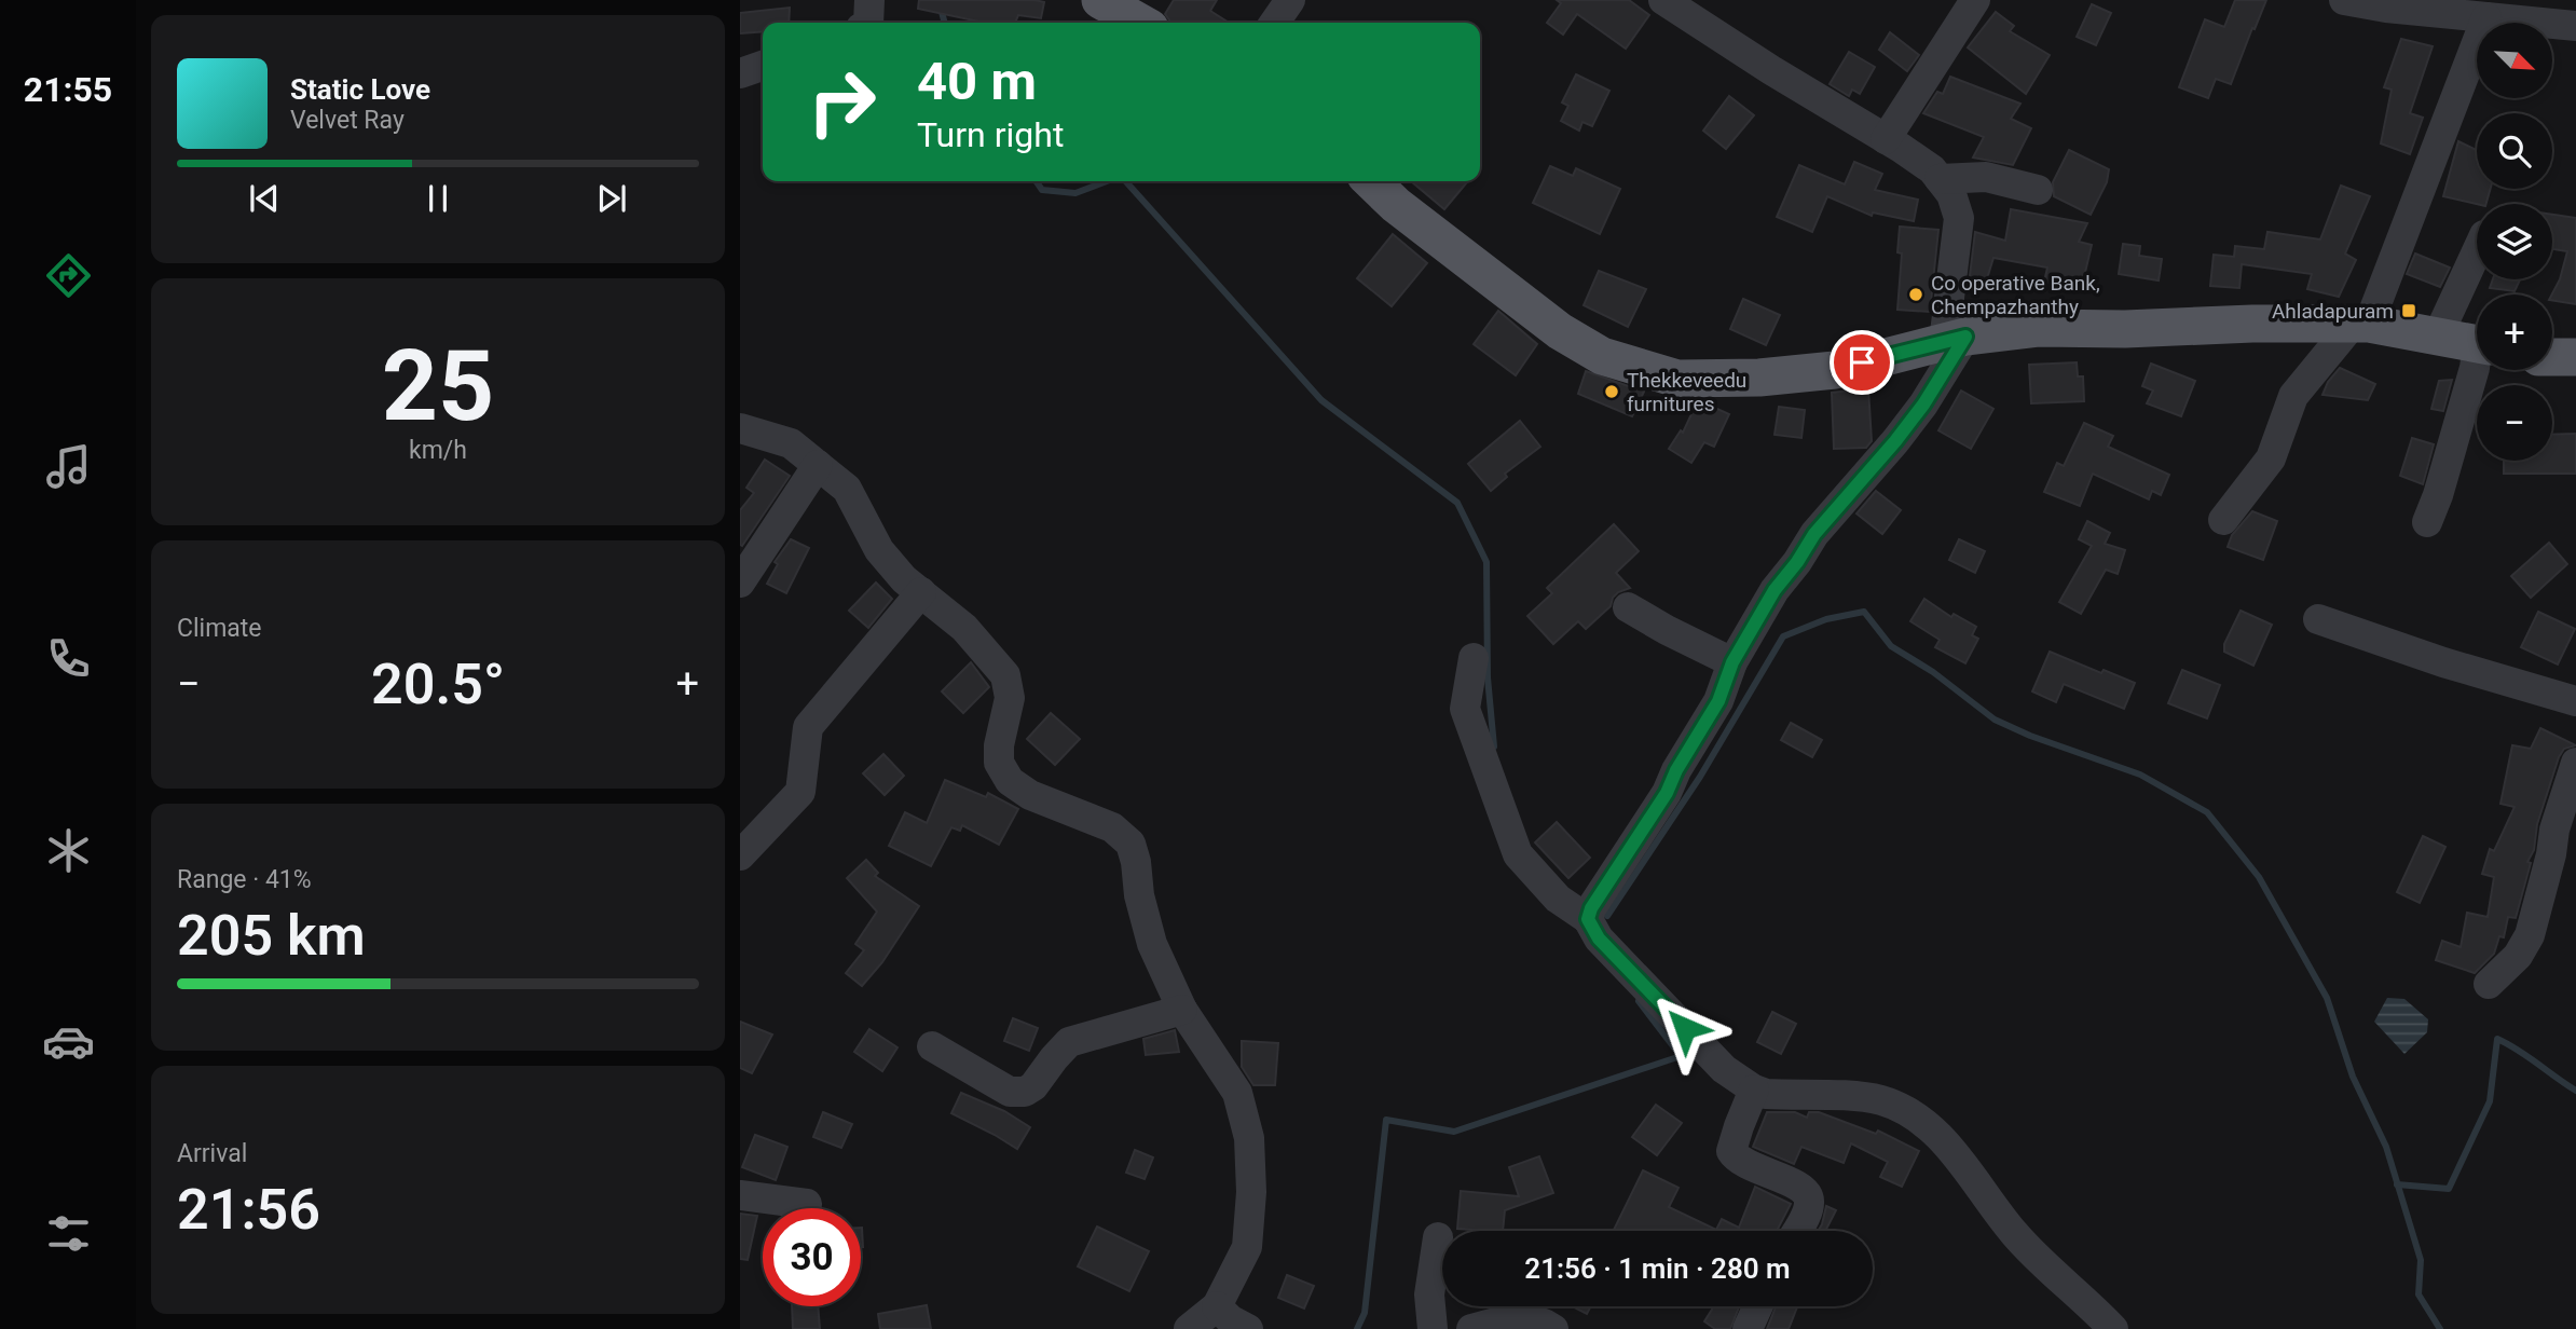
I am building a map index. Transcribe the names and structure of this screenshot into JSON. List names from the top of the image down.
{
  "places": {
    "other": ["Co operative Bank, Chempazhanthy", "Thekkeveedu furnitures"],
    "transit": ["Ahladapuram"]
  },
  "north": "bottom right",
  "page": {
    "tabs": "21:55",
    "map_buttons": ["+", "−"],
    "turn": ["40 m", "Turn right"],
    "song": ["Static Love", "Velvet Ray"],
    "tile": [
      ["25", "km/h"],
      "Climate",
      ["Range · 41%", "205 km"],
      ["Arrival", "21:56"]
    ],
    "heat": ["−", "20.5°", "+"],
    "limit": "30",
    "trip": "21:56 · 1 min · 280 m"
  }
}
